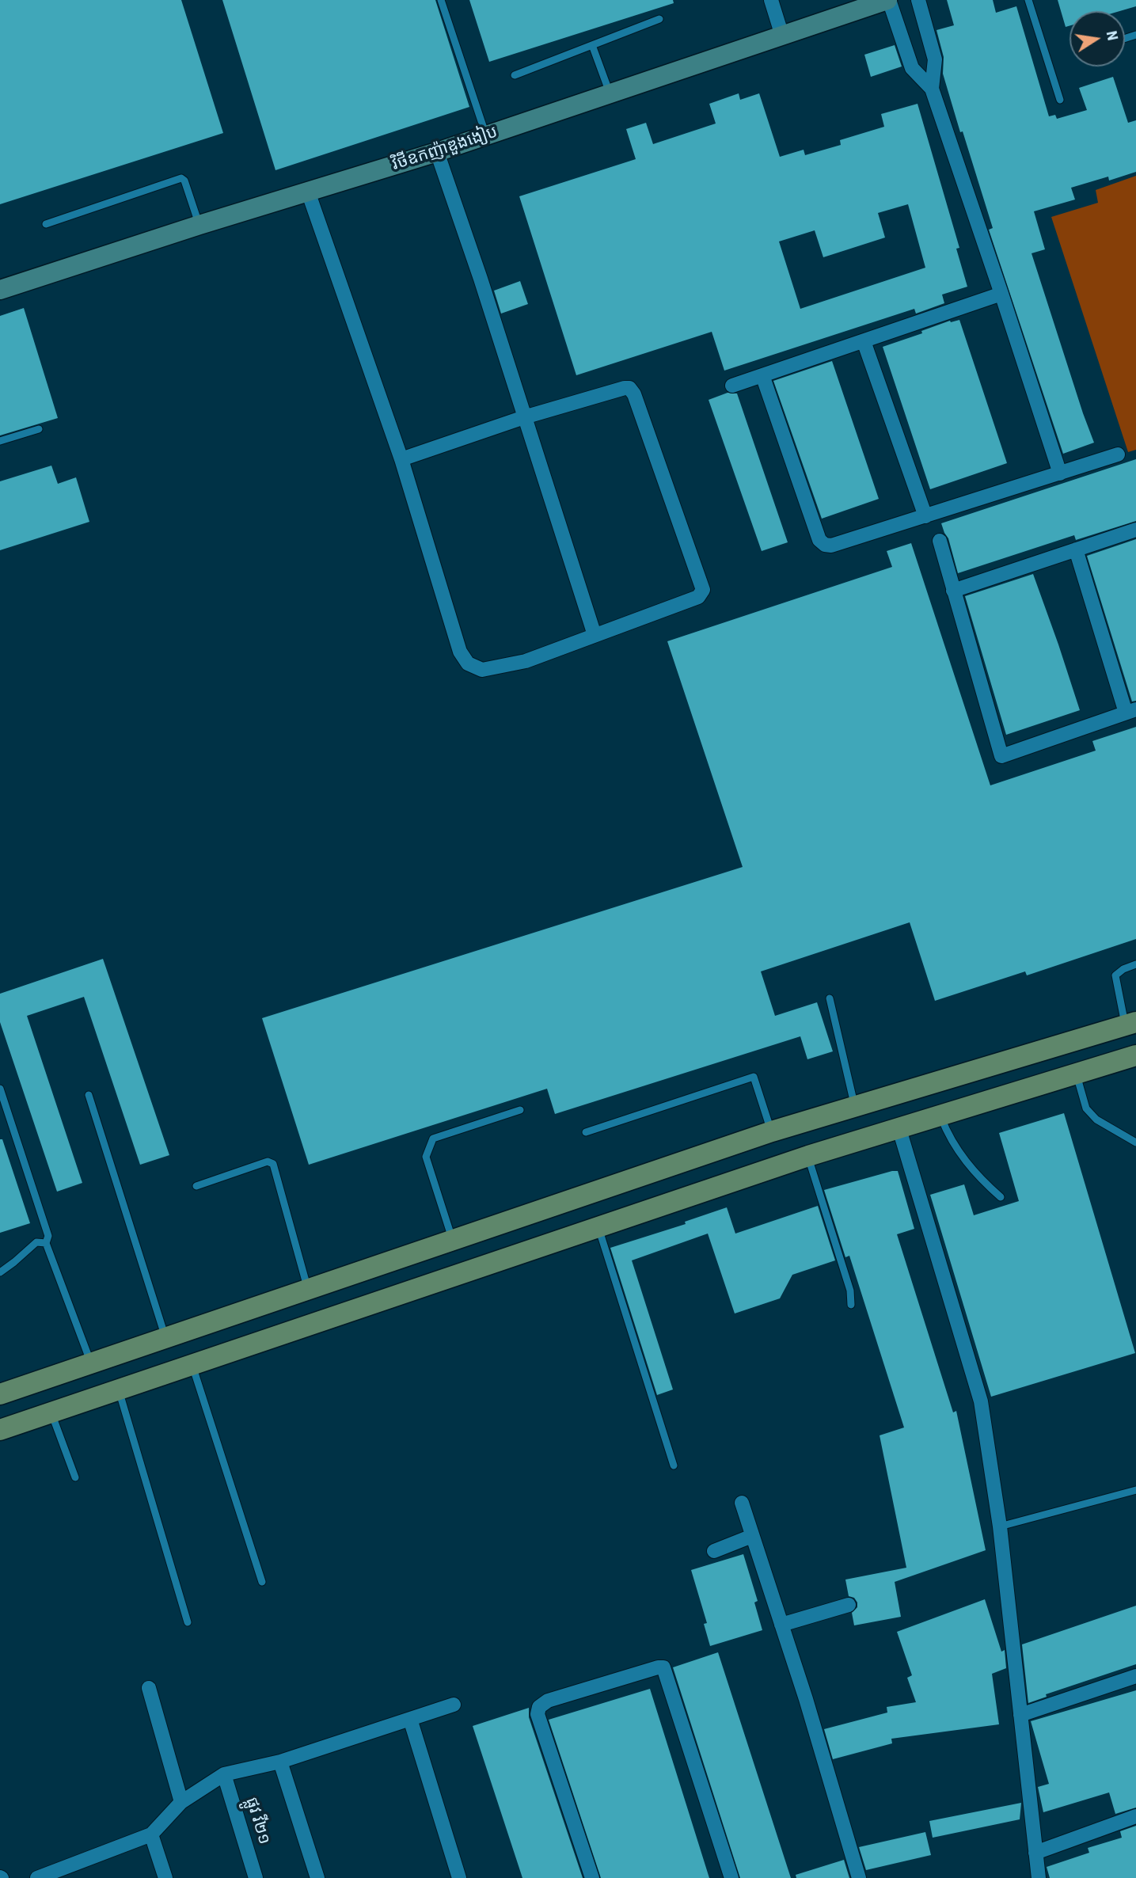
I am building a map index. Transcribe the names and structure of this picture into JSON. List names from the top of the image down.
{
  "streets": {
    "street": ["វិថីឧកញ៉ាឌួងងៀប", "ផ្លូវ វី២១"]
  },
  "north": "right"
}
